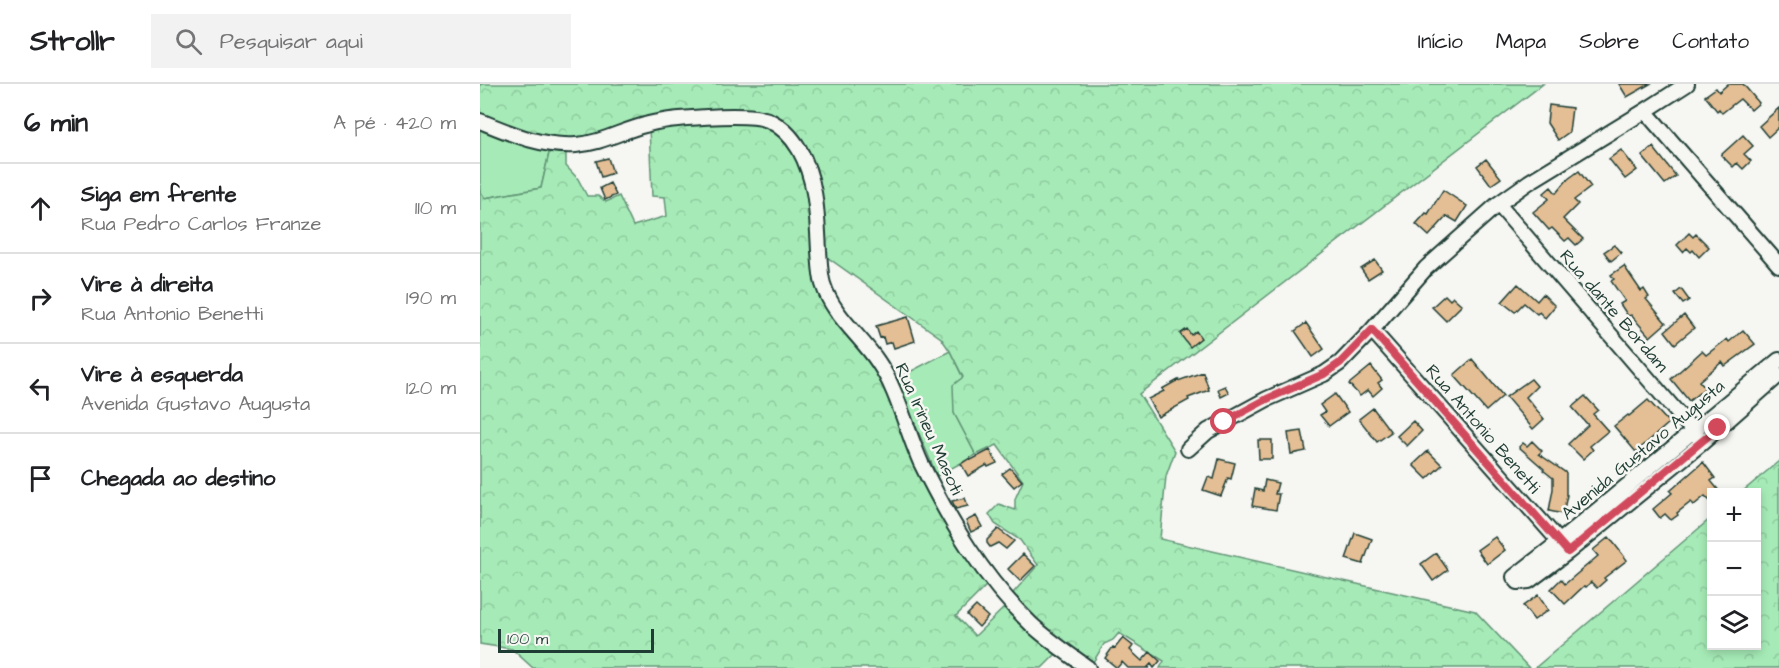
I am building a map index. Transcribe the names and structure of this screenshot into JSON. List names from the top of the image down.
{
  "streets": {
    "street": [
      "Rua dante Bordam",
      "Rua Irineu Masoti",
      "Rua Antonio Benetti",
      "Avenida Gustavo Augusta"
    ]
  },
  "crossings": [
    ["Rua dante Bordam", "Avenida Gustavo Augusta"],
    ["Rua Antonio Benetti", "Avenida Gustavo Augusta"]
  ],
  "scale_bar": "100 m",
  "page": {
    "header": "Strollr",
    "search": "Pesquisar aqui",
    "nav": [
      "Início",
      "Mapa",
      "Sobre",
      "Contato"
    ],
    "heading": ["6 min", "A pé · 420 m"],
    "list": [
      ["Siga em frente", "Rua Pedro Carlos Franze", "110 m"],
      ["Vire à direita", "Rua Antonio Benetti", "190 m"],
      ["Vire à esquerda", "Avenida Gustavo Augusta", "120 m"],
      "Chegada ao destino"
    ],
    "map_buttons": ["+", "−"],
    "scale": "100 m"
  }
}
